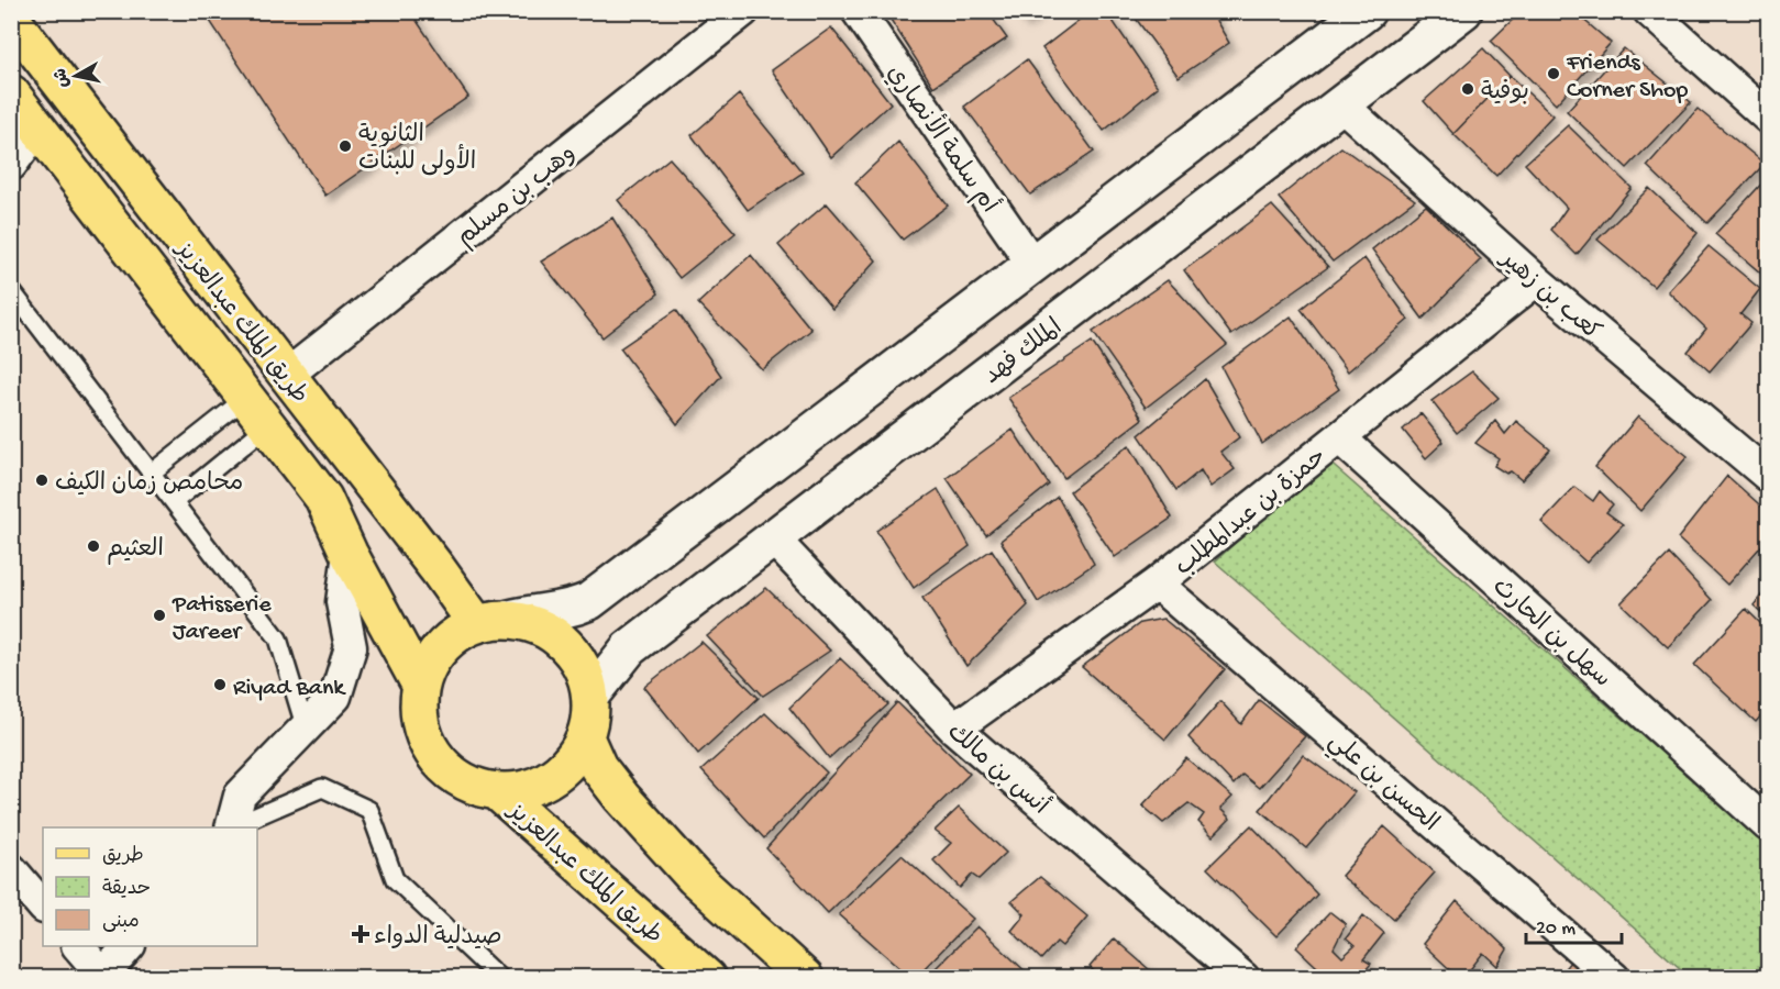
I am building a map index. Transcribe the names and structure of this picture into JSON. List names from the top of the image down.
{
  "streets": {
    "main road": ["طريق الملك عبدالعزيز"],
    "street": [
      "أم سلمة الأنصاري",
      "وهب بن مسلم",
      "كعب بن زهير",
      "الملك فهد",
      "حمزة بن عبدالمطلب",
      "سهل بن الحارث",
      "أنس بن مالك",
      "الحسن بن علي"
    ]
  },
  "crossings": [
    ["وهب بن مسلم", "طريق الملك عبدالعزيز"],
    ["كعب بن زهير", "الملك فهد"],
    ["كعب بن زهير", "حمزة بن عبدالمطلب"],
    ["طريق الملك عبدالعزيز", "الملك فهد"],
    ["الملك فهد", "أنس بن مالك"],
    ["حمزة بن عبدالمطلب", "سهل بن الحارث"],
    ["حمزة بن عبدالمطلب", "أنس بن مالك"],
    ["حمزة بن عبدالمطلب", "الحسن بن علي"]
  ],
  "places": {
    "other": [
      "Friends Corner Shop",
      "بوفية",
      "الثانوية الأولى للبنات",
      "محامص زمان الكيف",
      "العثيم",
      "Patisserie Jareer",
      "Riyad Bank"
    ],
    "health": ["صيدلية الدواء"]
  },
  "legend": ["طريق", "حديقة", "مبنى"],
  "scale_bar": "20 m",
  "north": "left"
}
